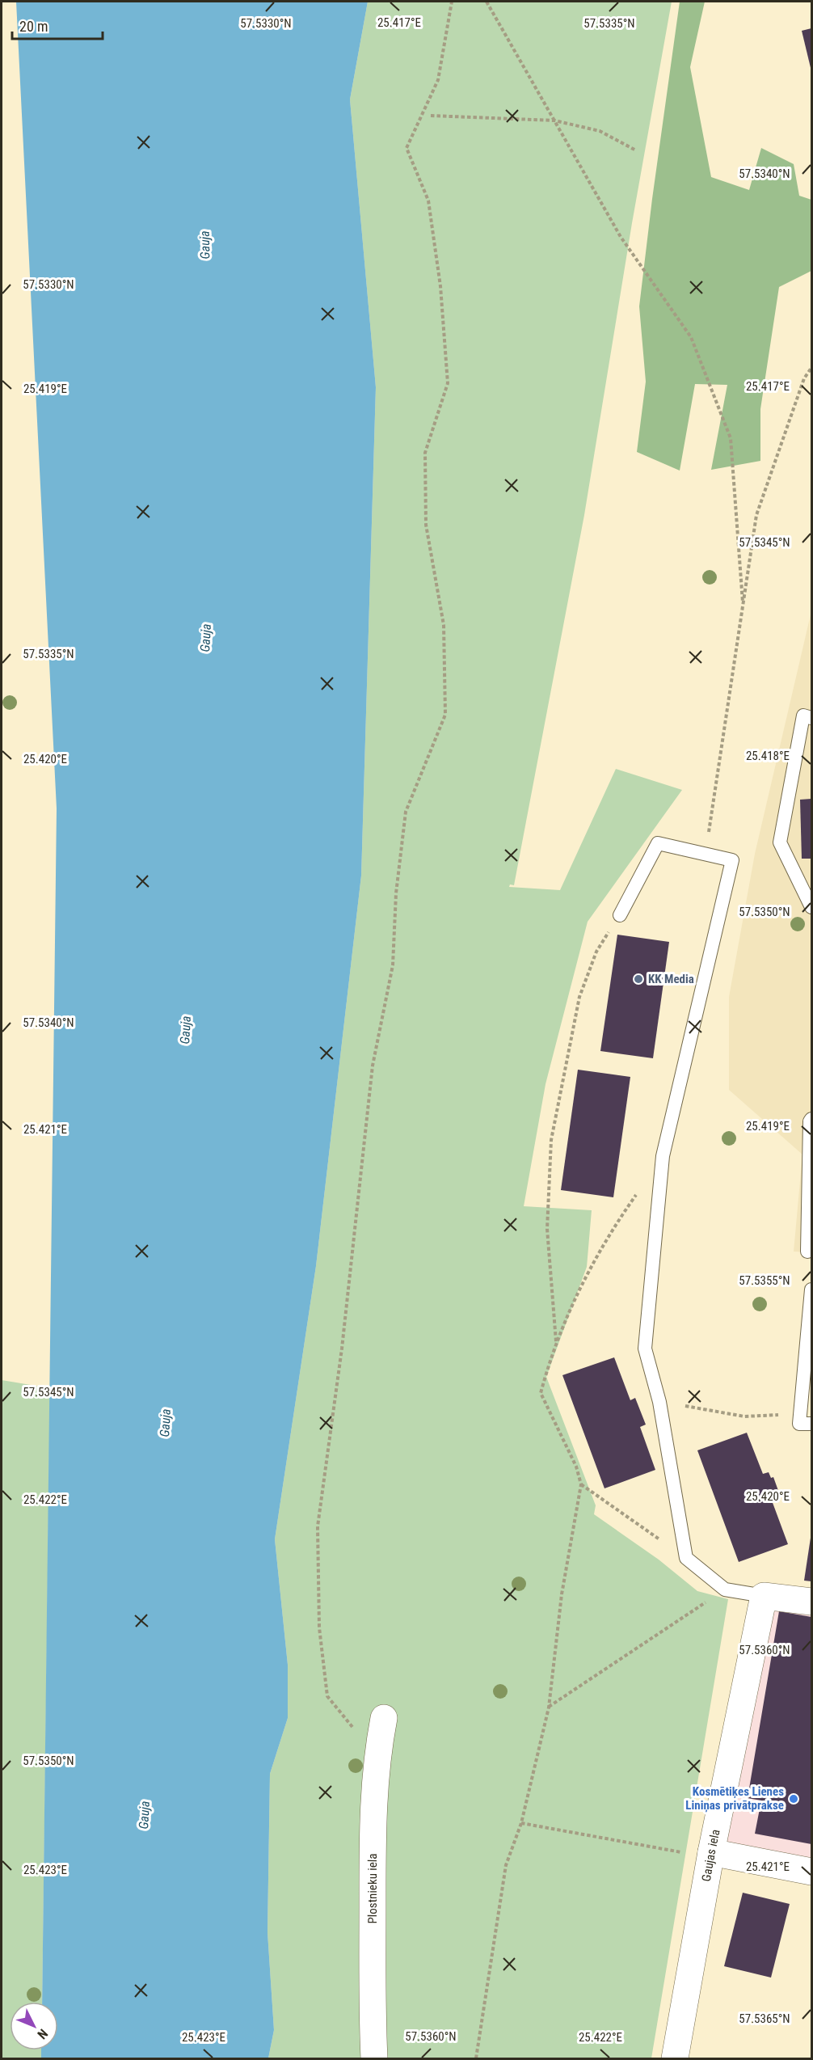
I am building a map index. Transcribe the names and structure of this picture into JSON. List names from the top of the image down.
{
  "streets": {
    "street": ["Gaujas iela", "Plostnieku iela"]
  },
  "water": ["Gauja"],
  "places": ["KK Media", "Kosmētiķes Lienes Liniņas privātprakse"],
  "scale_bar": "20 m",
  "north": "bottom right",
  "coordinates": [
    "25.417°E",
    "57.5330°N",
    "57.5335°N",
    "57.5340°N",
    "25.419°E",
    "57.5345°N",
    "25.418°E",
    "25.420°E",
    "57.5350°N",
    "25.421°E",
    "57.5355°N",
    "25.422°E",
    "57.5360°N",
    "25.423°E",
    "57.5365°N"
  ]
}
